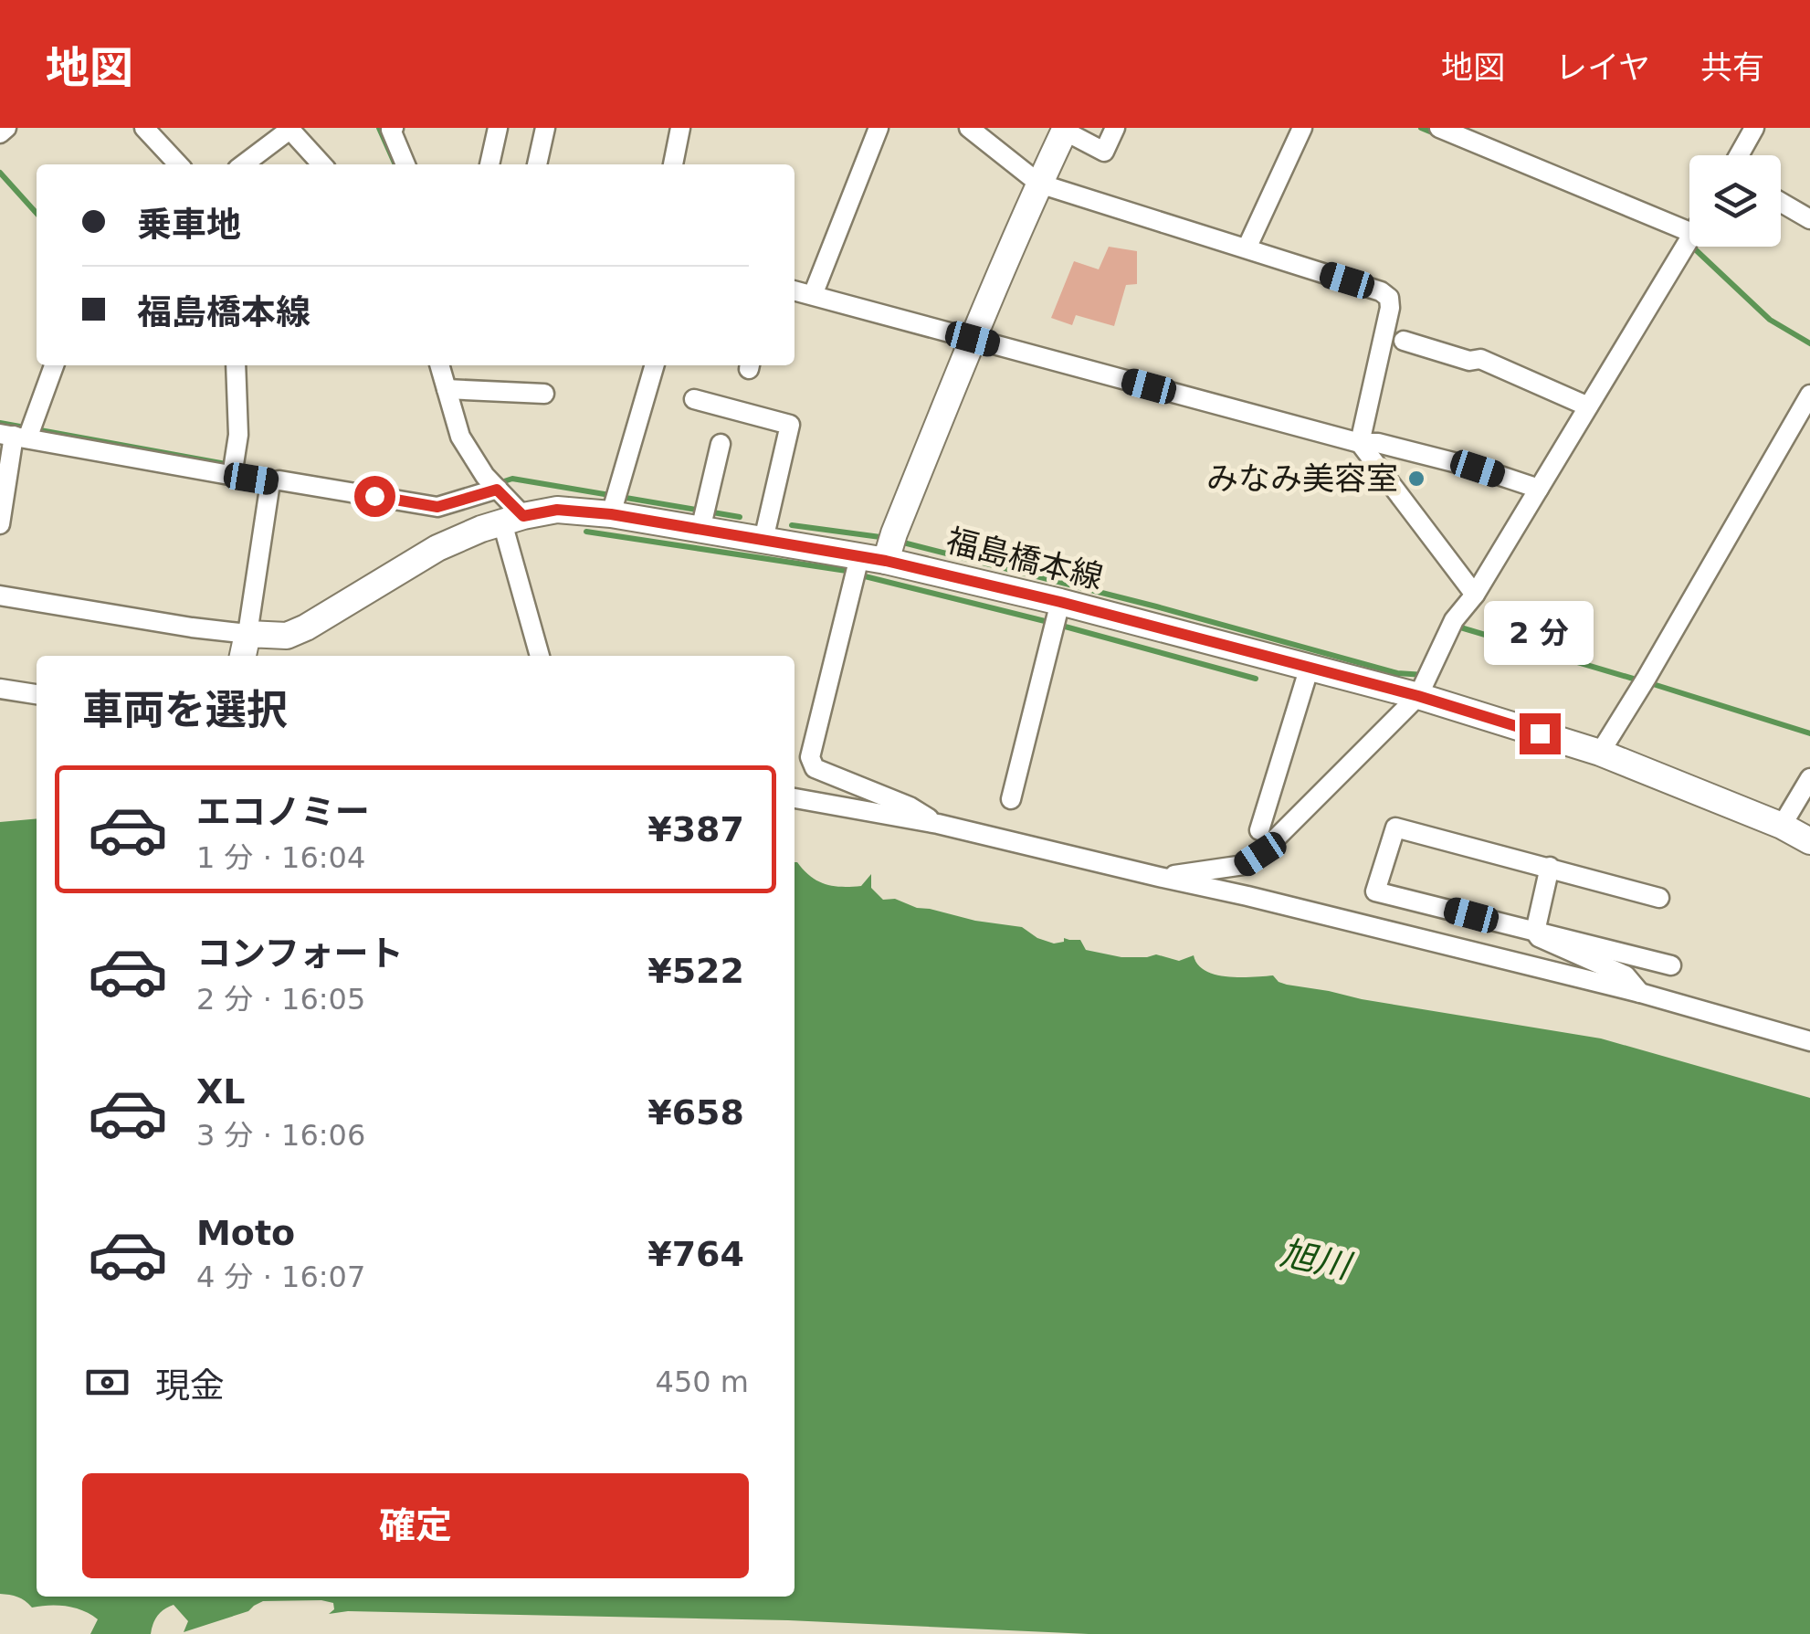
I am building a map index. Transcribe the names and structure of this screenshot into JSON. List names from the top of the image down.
{
  "streets": {
    "main road": ["福島橋本線"]
  },
  "water": ["旭川"],
  "places": ["みなみ美容室"],
  "page": {
    "header": "地図",
    "nav": ["地図", "レイヤ", "共有"],
    "banner": ["乗車地", "福島橋本線"],
    "bubble": "2 分",
    "heading": "車両を選択",
    "list": [
      {
        "name": "エコノミー",
        "note": "1 分 · 16:04",
        "value": "¥387"
      },
      {
        "name": "コンフォート",
        "note": "2 分 · 16:05",
        "value": "¥522"
      },
      {
        "name": "XL",
        "note": "3 分 · 16:06",
        "value": "¥658"
      },
      {
        "name": "Moto",
        "note": "4 分 · 16:07",
        "value": "¥764"
      }
    ],
    "pay": ["現金", "450 m"],
    "buttons": "確定"
  }
}
